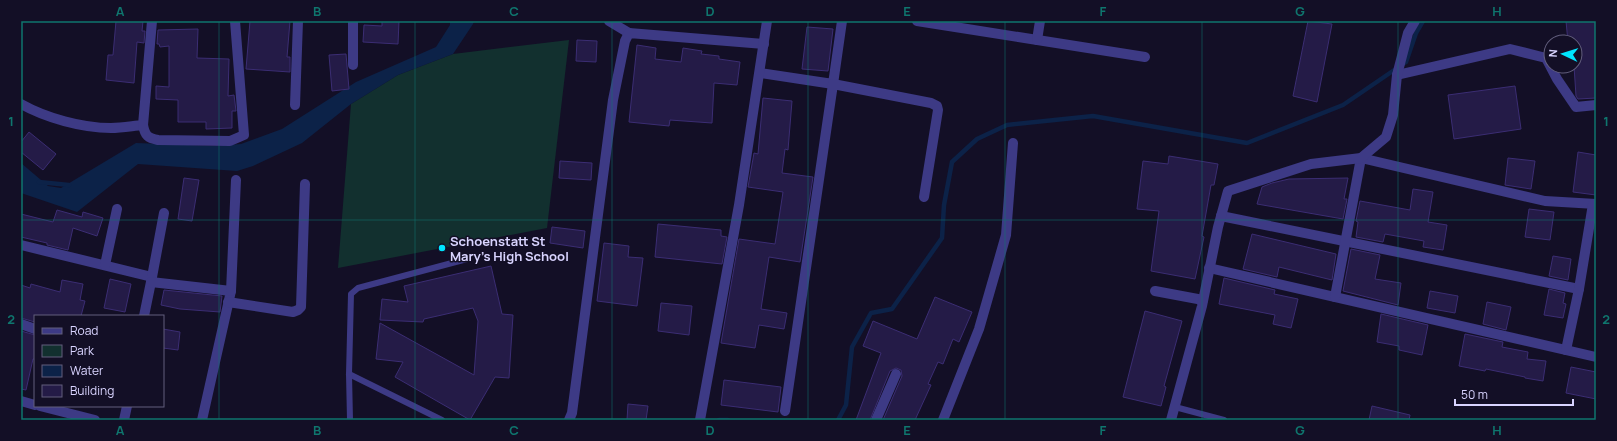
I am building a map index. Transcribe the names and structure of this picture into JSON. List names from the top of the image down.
{
  "places": ["Schoenstatt St Mary's High School"],
  "legend": [
    "Road",
    "Park",
    "Water",
    "Building"
  ],
  "scale_bar": "50 m",
  "north": "left",
  "grid": {
    "columns": [
      "A",
      "B",
      "C",
      "D",
      "E",
      "F",
      "G",
      "H"
    ],
    "rows": ["1", "2"]
  }
}
